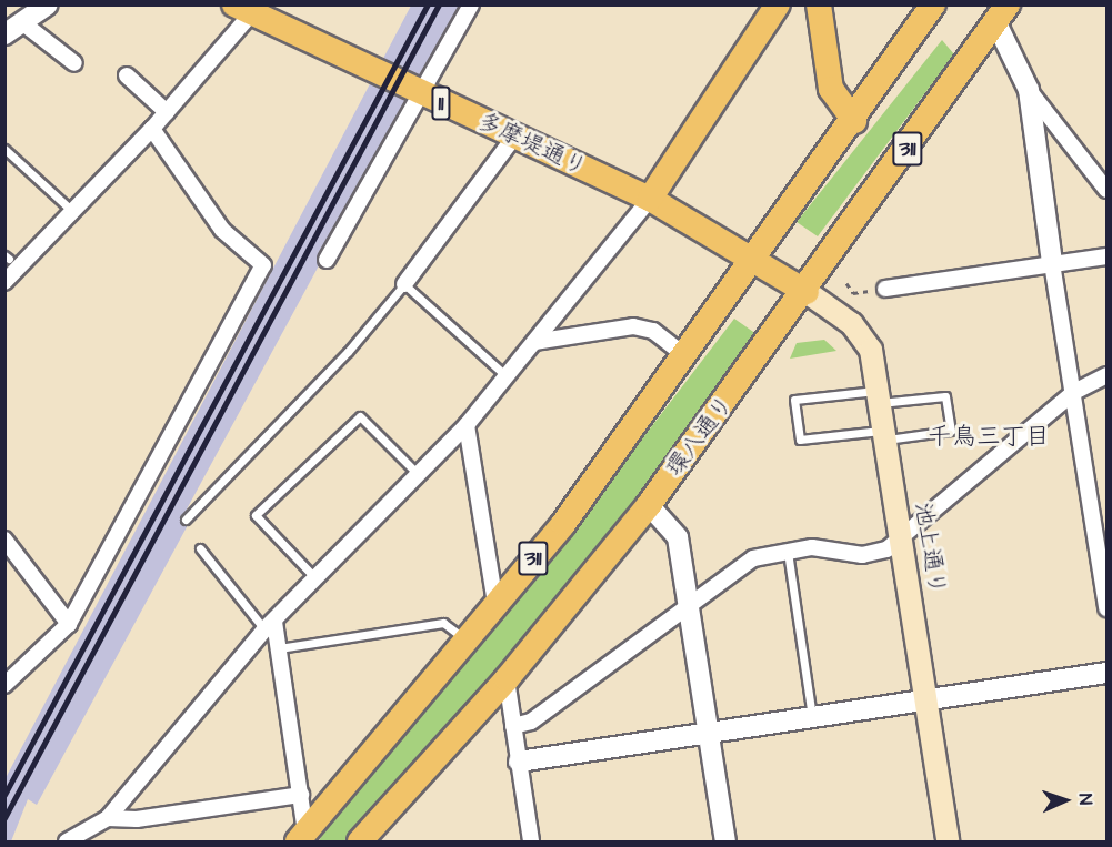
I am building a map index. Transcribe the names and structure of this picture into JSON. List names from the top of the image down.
{
  "streets": {
    "main road": [
      "11",
      "多摩堤通り",
      "311",
      "環八通り",
      "池上通り"
    ]
  },
  "crossings": [
    ["多摩堤通り", "311"],
    ["多摩堤通り", "環八通り"],
    ["多摩堤通り", "池上通り"],
    ["環八通り", "池上通り"]
  ],
  "districts": ["千鳥三丁目"],
  "north": "right"
}
